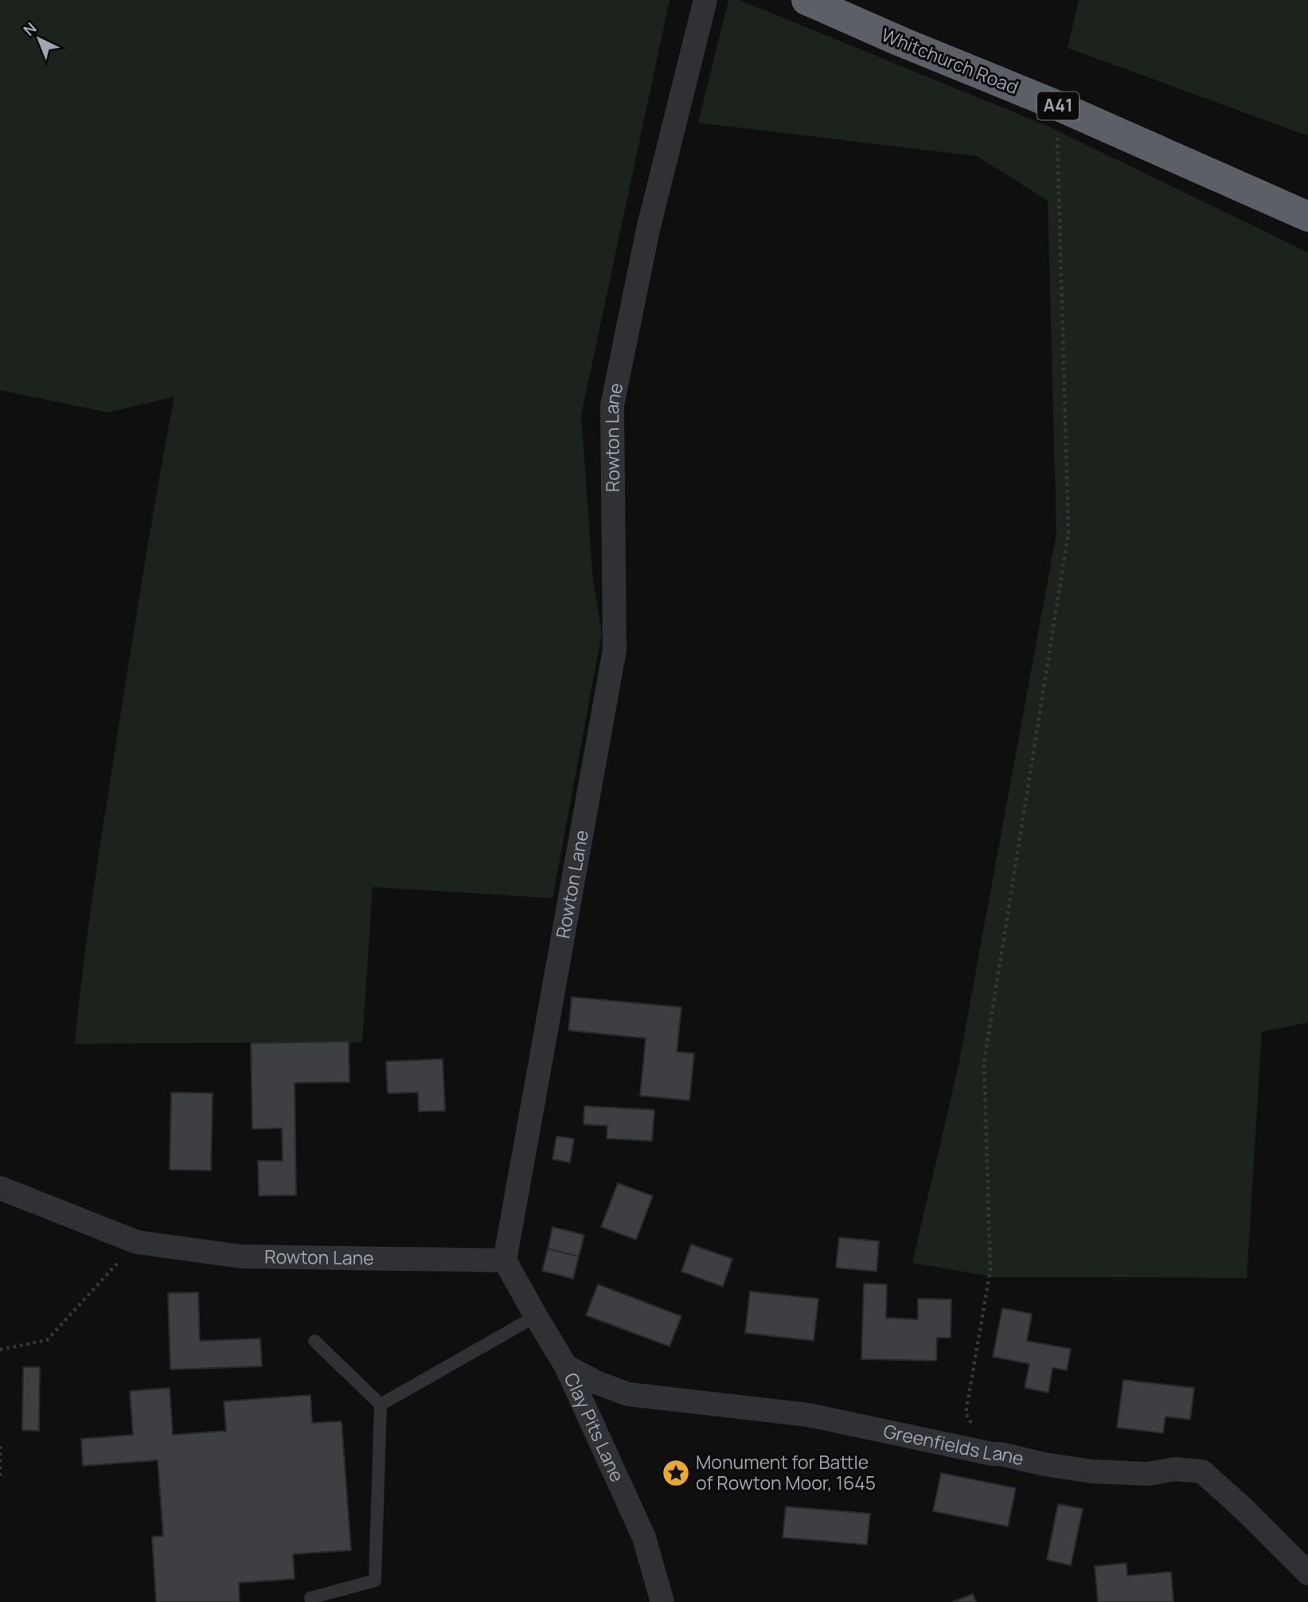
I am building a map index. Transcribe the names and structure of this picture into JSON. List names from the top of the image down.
{
  "streets": {
    "highway": ["Whitchurch Road", "A41"],
    "street": ["Rowton Lane", "Clay Pits Lane", "Greenfields Lane"]
  },
  "crossings": [
    ["Rowton Lane", "Clay Pits Lane"],
    ["Clay Pits Lane", "Greenfields Lane"]
  ],
  "places": {
    "place": ["Monument for Battle of Rowton Moor, 1645"]
  },
  "north": "top left"
}
